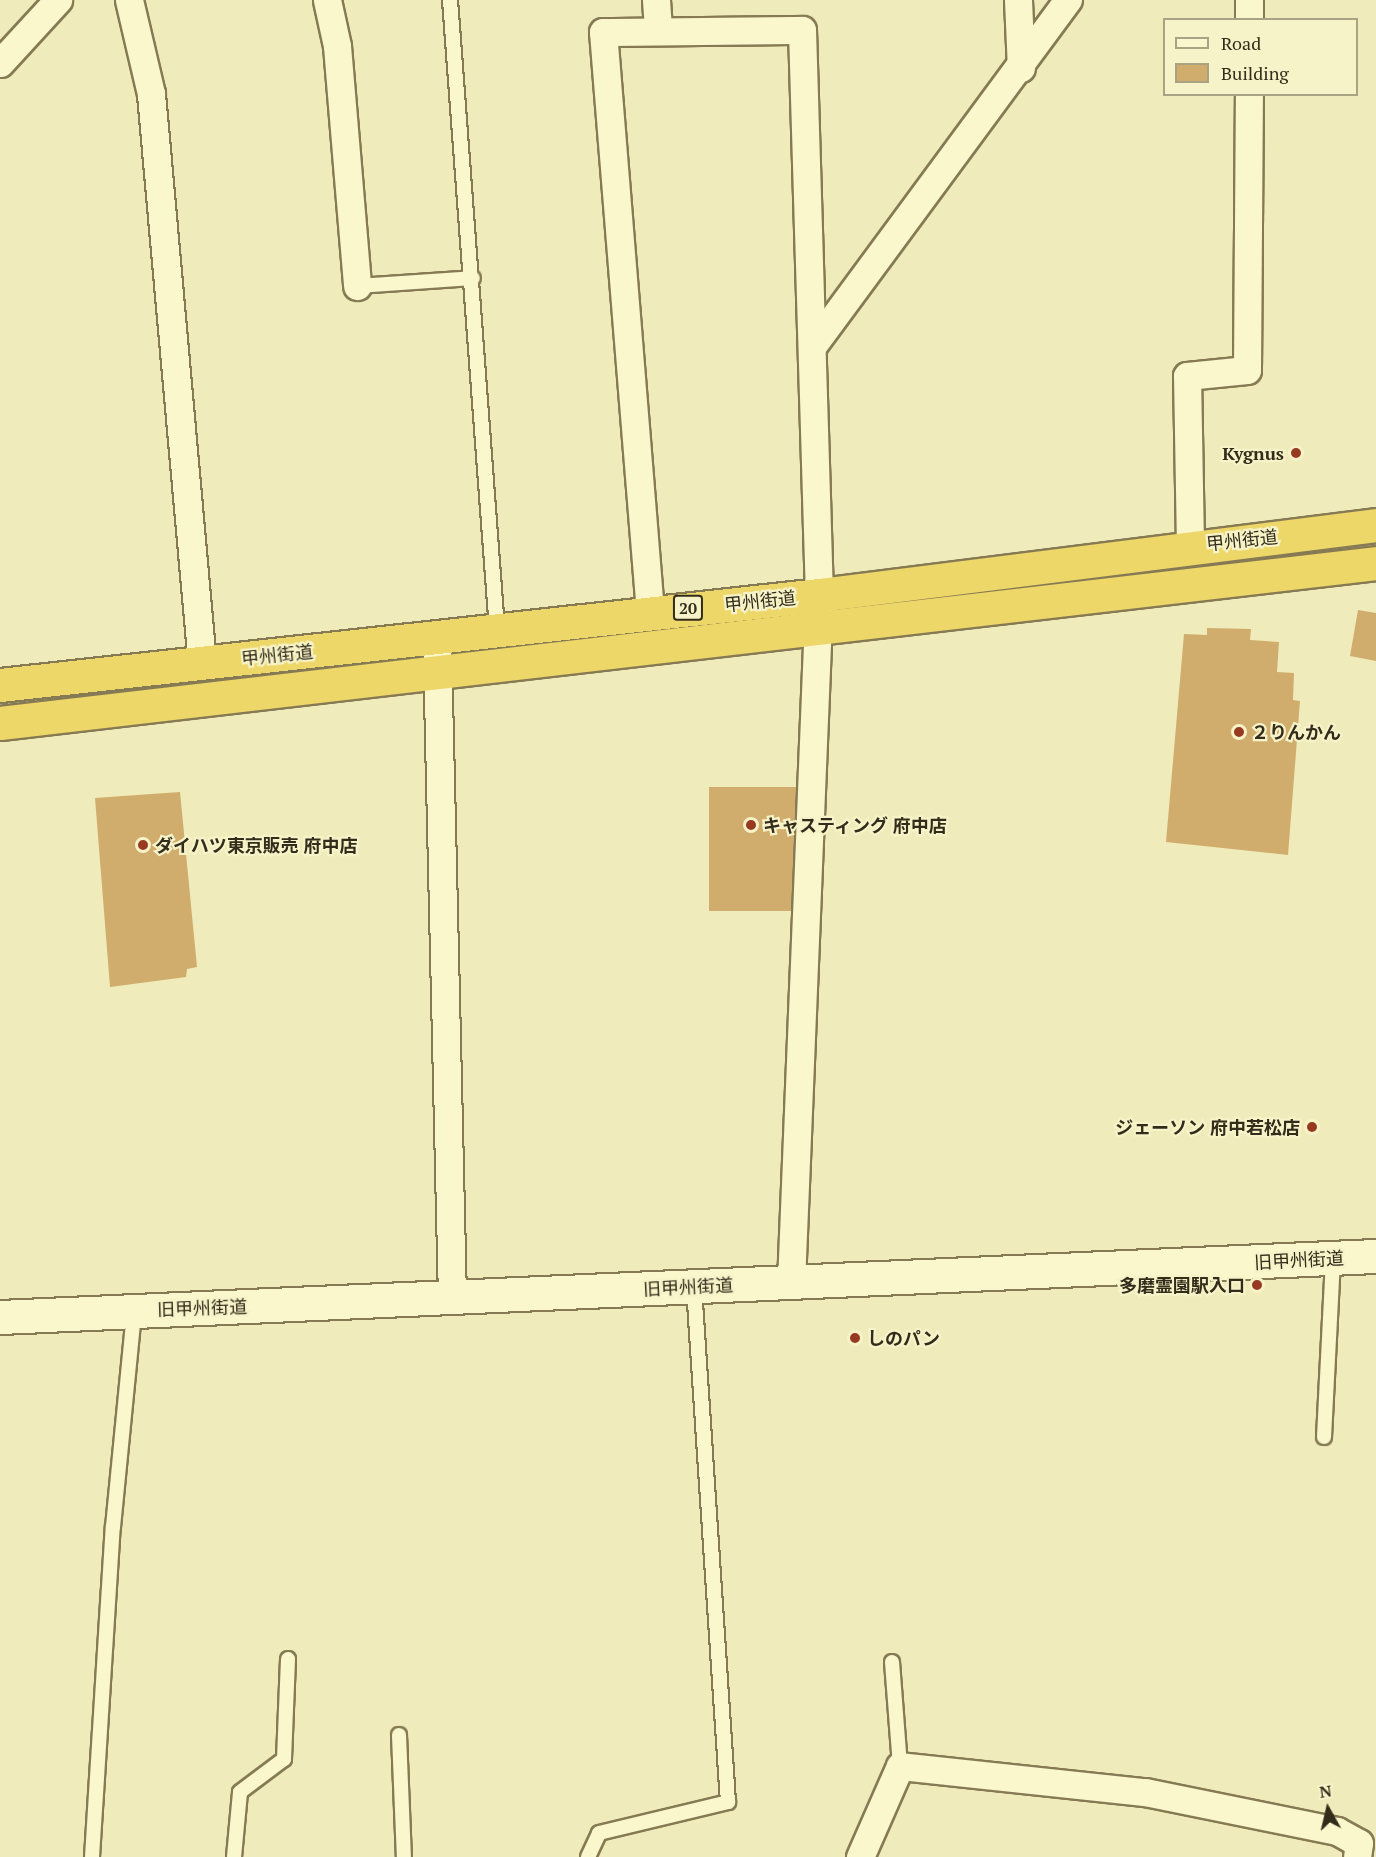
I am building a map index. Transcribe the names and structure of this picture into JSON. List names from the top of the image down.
{
  "streets": {
    "highway": ["甲州街道", "20"],
    "main road": ["旧甲州街道"]
  },
  "places": [
    "Kygnus",
    "２りんかん",
    "キャスティング 府中店",
    "ダイハツ東京販売 府中店",
    "ジェーソン 府中若松店",
    "多磨霊園駅入口",
    "しのパン"
  ],
  "legend": ["Road", "Building"],
  "north": "top"
}
